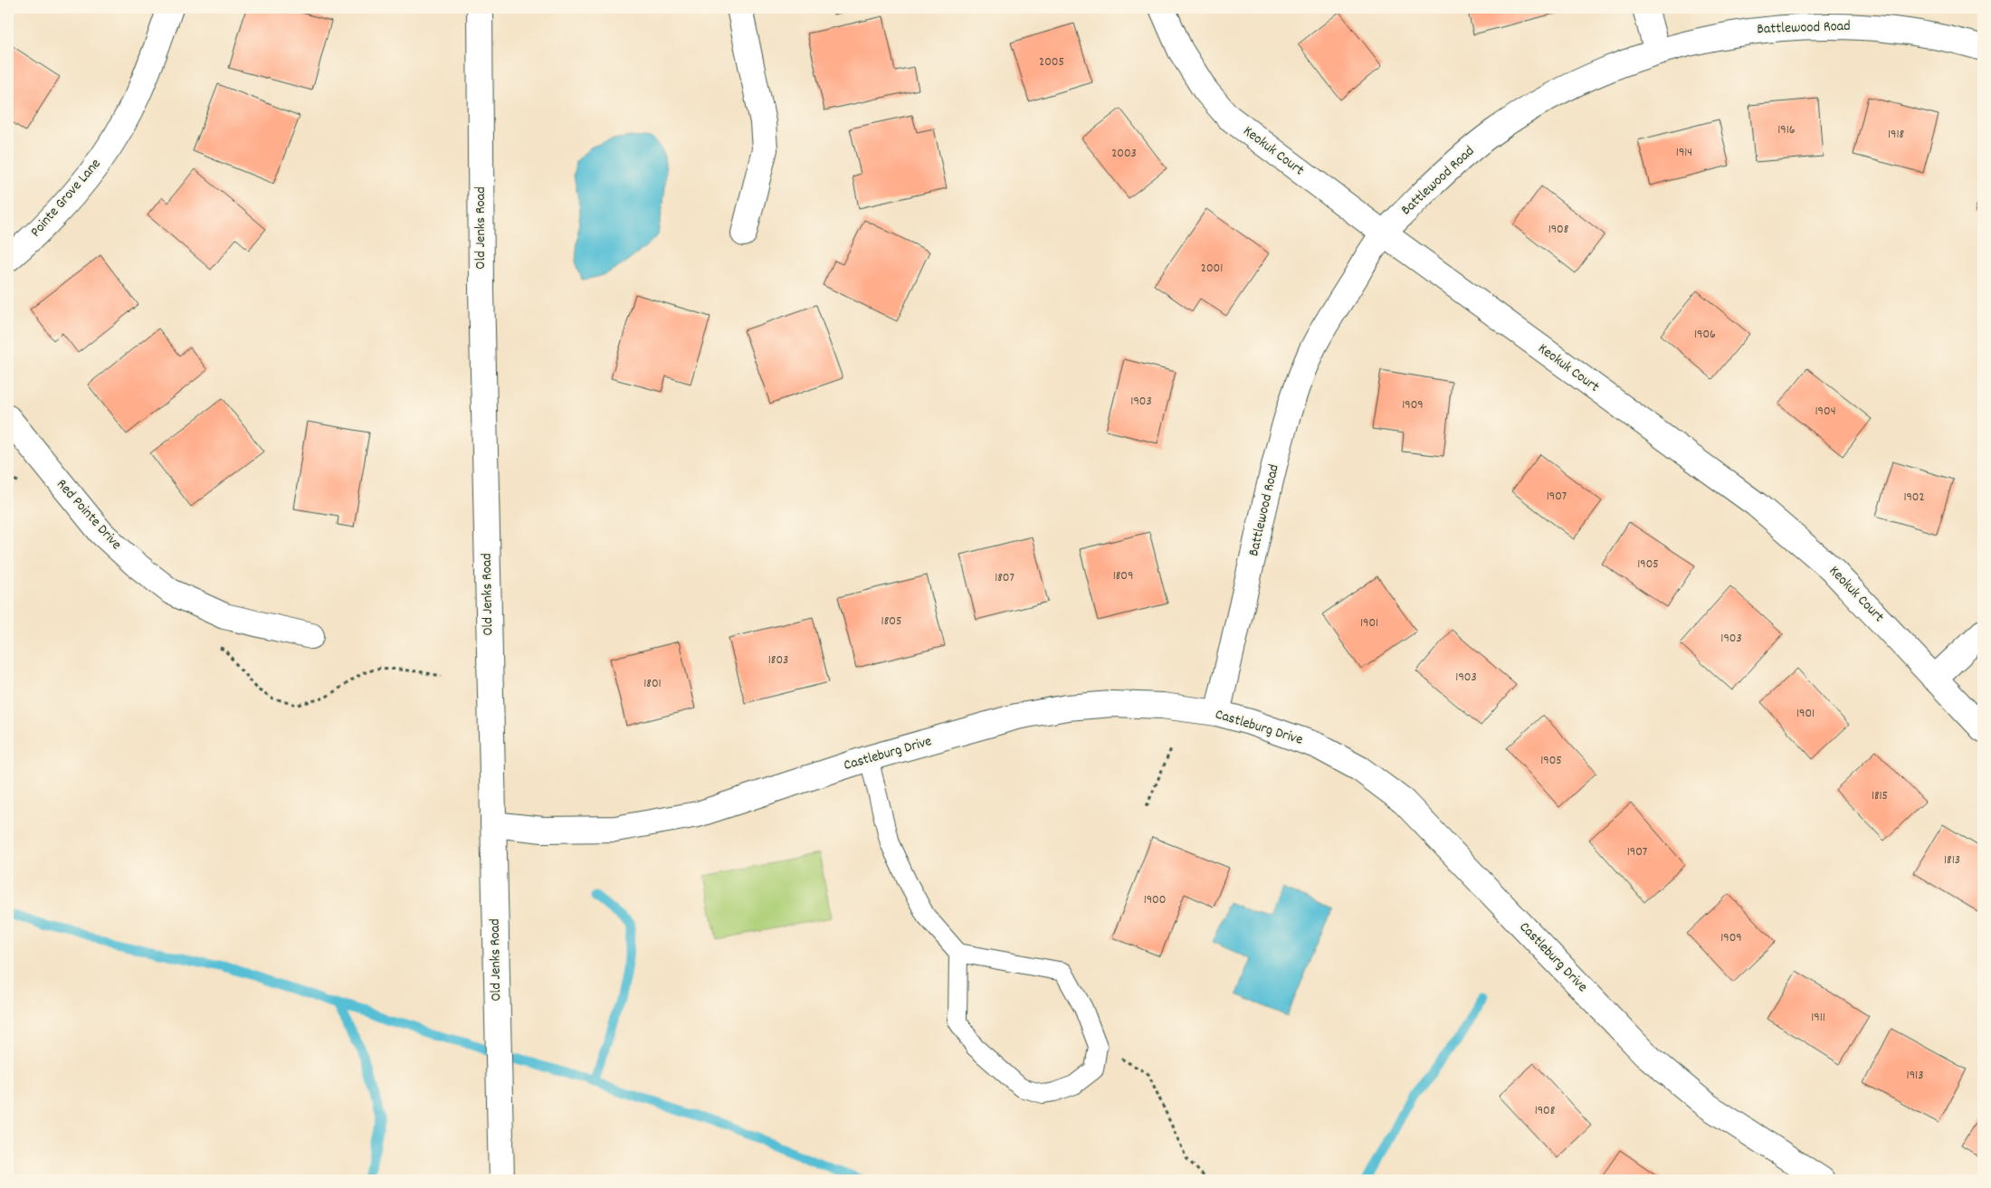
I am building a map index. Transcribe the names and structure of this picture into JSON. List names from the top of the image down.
{
  "streets": {
    "street": [
      "Battlewood Road",
      "Keokuk Court",
      "Pointe Grove Lane",
      "Old Jenks Road",
      "Red Pointe Drive",
      "Castleburg Drive"
    ]
  },
  "crossings": [
    ["Battlewood Road", "Keokuk Court"],
    ["Battlewood Road", "Castleburg Drive"],
    ["Old Jenks Road", "Castleburg Drive"]
  ],
  "house_numbers": [
    "2005",
    "1916",
    "1918",
    "1914",
    "2003",
    "1908",
    "2001",
    "1906",
    "1903",
    "1909",
    "1904",
    "1907",
    "1902",
    "1905",
    "1809",
    "1807",
    "1805",
    "1901",
    "1903",
    "1803",
    "1903",
    "1801",
    "1901",
    "1905",
    "1815",
    "1907",
    "1813",
    "1900",
    "1909",
    "1911",
    "1913",
    "1908"
  ]
}
